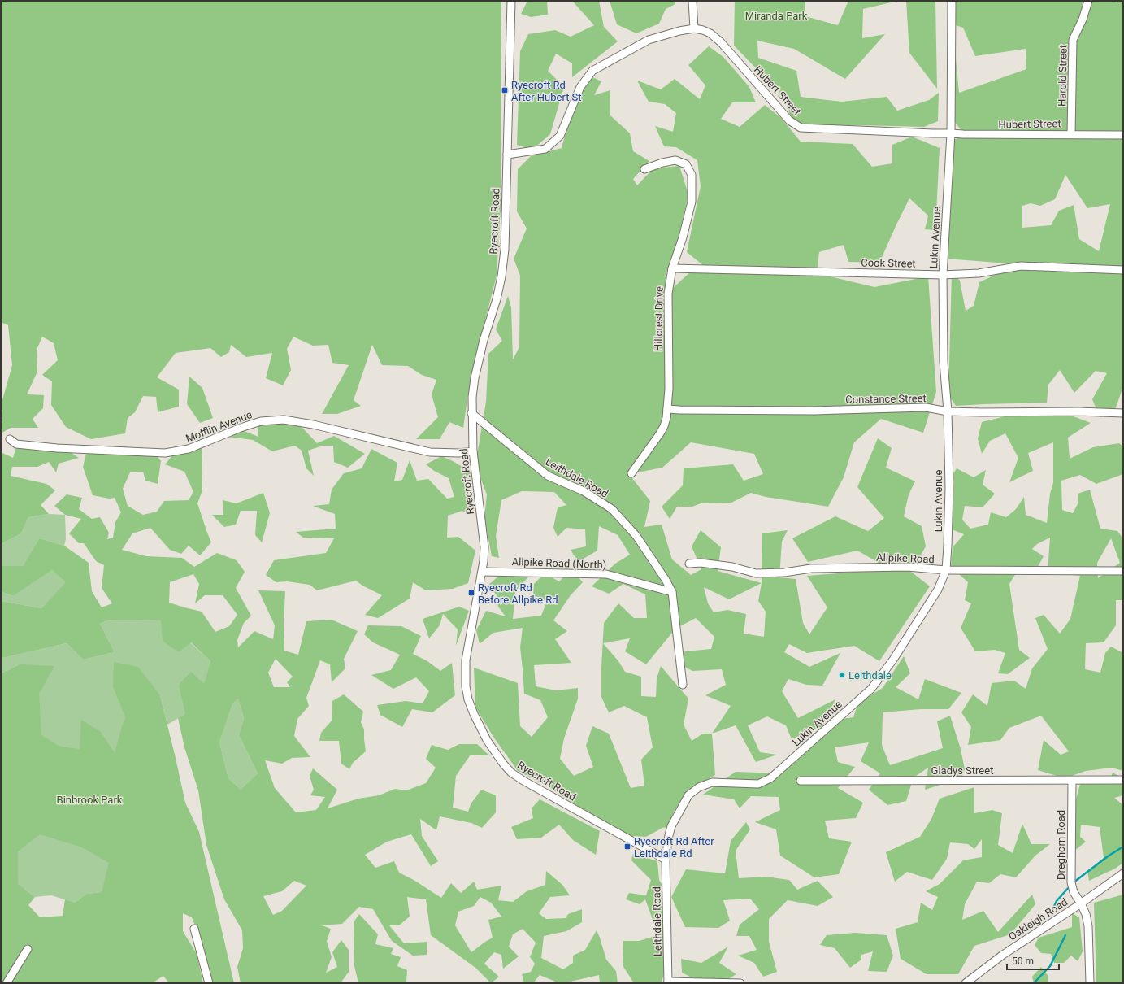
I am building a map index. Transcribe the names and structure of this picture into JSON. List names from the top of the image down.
{
  "streets": {
    "street": [
      "Harold Street",
      "Hubert Street",
      "Ryecroft Road",
      "Lukin Avenue",
      "Cook Street",
      "Hillcrest Drive",
      "Constance Street",
      "Mofflin Avenue",
      "Leithdale Road",
      "Allpike Road",
      "Allpike Road (North)",
      "Gladys Street",
      "Dreghorn Road",
      "Oakleigh Road"
    ]
  },
  "crossings": [
    ["Harold Street", "Hubert Street"],
    ["Hubert Street", "Ryecroft Road"],
    ["Hubert Street", "Lukin Avenue"],
    ["Ryecroft Road", "Lukin Avenue"],
    ["Ryecroft Road", "Mofflin Avenue"],
    ["Ryecroft Road", "Leithdale Road"],
    ["Ryecroft Road", "Allpike Road (North)"],
    ["Lukin Avenue", "Cook Street"],
    ["Lukin Avenue", "Constance Street"],
    ["Lukin Avenue", "Leithdale Road"],
    ["Lukin Avenue", "Allpike Road"],
    ["Cook Street", "Hillcrest Drive"],
    ["Hillcrest Drive", "Constance Street"],
    ["Leithdale Road", "Allpike Road (North)"],
    ["Gladys Street", "Dreghorn Road"],
    ["Dreghorn Road", "Oakleigh Road"]
  ],
  "parks": ["Miranda Park", "Binbrook Park"],
  "places": {
    "transit": ["Ryecroft Rd After Hubert St", "Ryecroft Rd Before Allpike Rd", "Ryecroft Rd After Leithdale Rd"],
    "other": ["Leithdale"]
  },
  "scale_bar": "50 m"
}
